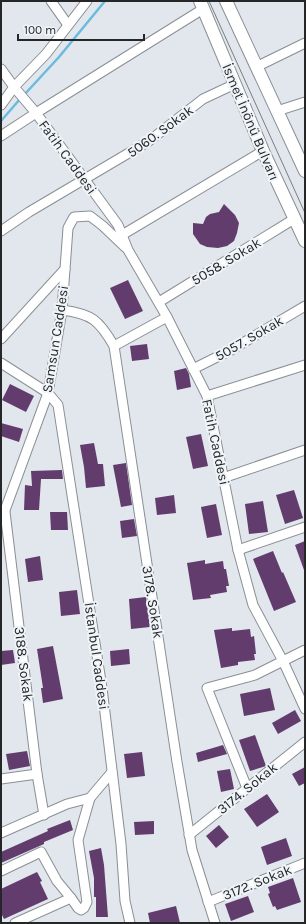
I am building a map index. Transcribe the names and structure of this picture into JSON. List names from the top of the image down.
{
  "streets": {
    "main road": ["İsmet İnönü Bulvarı"],
    "street": [
      "5060. Sokak",
      "Fatih Caddesi",
      "5058. Sokak",
      "5057. Sokak",
      "Samsun Caddesi",
      "3178. Sokak",
      "İstanbul Caddesi",
      "3188. Sokak",
      "3174. Sokak",
      "3172. Sokak"
    ]
  },
  "crossings": [
    ["İsmet İnönü Bulvarı", "5060. Sokak"],
    ["İsmet İnönü Bulvarı", "5058. Sokak"],
    ["5060. Sokak", "Fatih Caddesi"],
    ["Fatih Caddesi", "5058. Sokak"],
    ["Fatih Caddesi", "5057. Sokak"],
    ["Fatih Caddesi", "Samsun Caddesi"],
    ["Samsun Caddesi", "3178. Sokak"],
    ["Samsun Caddesi", "İstanbul Caddesi"],
    ["Samsun Caddesi", "3188. Sokak"],
    ["3178. Sokak", "3174. Sokak"],
    ["3178. Sokak", "3172. Sokak"]
  ],
  "scale_bar": "100 m"
}
